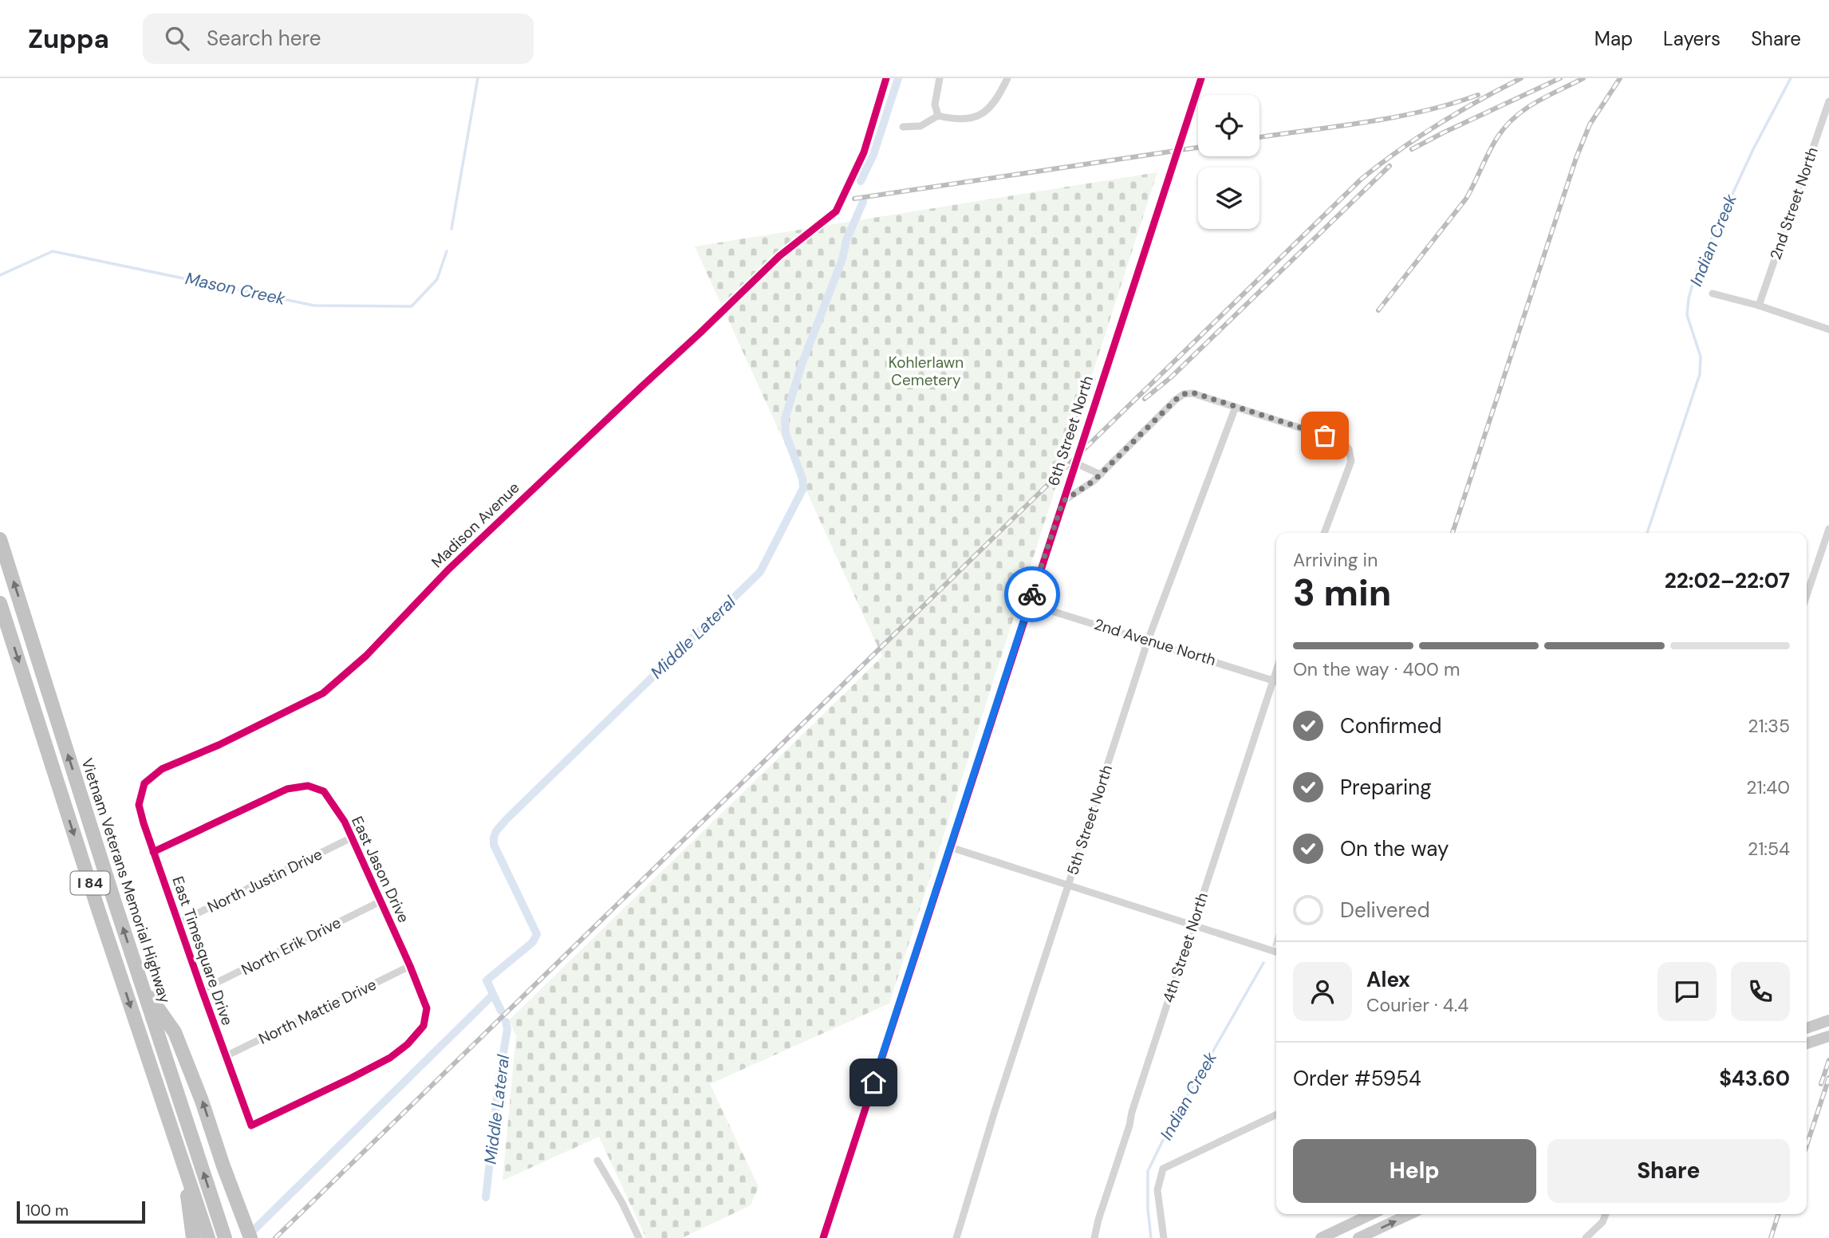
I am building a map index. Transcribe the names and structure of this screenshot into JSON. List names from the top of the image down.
{
  "streets": {
    "highway": ["Vietnam Veterans Memorial Highway", "I 84"],
    "street": [
      "2nd Street North",
      "6th Street North",
      "Madison Avenue",
      "2nd Avenue North",
      "5th Street North",
      "East Jason Drive",
      "North Justin Drive",
      "North Erik Drive",
      "4th Street North",
      "East Timesquare Drive",
      "North Mattie Drive"
    ]
  },
  "crossings": [
    ["6th Street North", "2nd Avenue North"],
    ["Madison Avenue", "East Timesquare Drive"],
    ["2nd Avenue North", "5th Street North"],
    ["2nd Avenue North", "4th Street North"],
    ["East Jason Drive", "North Justin Drive"],
    ["East Jason Drive", "North Erik Drive"],
    ["East Jason Drive", "East Timesquare Drive"],
    ["East Jason Drive", "North Mattie Drive"],
    ["North Justin Drive", "East Timesquare Drive"],
    ["North Erik Drive", "East Timesquare Drive"],
    ["East Timesquare Drive", "North Mattie Drive"]
  ],
  "water": ["Indian Creek", "Mason Creek", "Middle Lateral"],
  "parks": ["Kohlerlawn Cemetery"],
  "scale_bar": "100 m",
  "page": {
    "header": "Zuppa",
    "search": "Search here",
    "nav": ["Map", "Layers", "Share"],
    "heading": ["3 min", "Arriving in", "22:02–22:07"],
    "panel": [
      "Alex",
      "Courier · 4.4",
      "Order #5954",
      "$43.60"
    ],
    "bar": "On the way · 400 m",
    "list": [
      ["Confirmed", "21:35"],
      ["Preparing", "21:40"],
      ["On the way", "21:54"],
      "Delivered"
    ],
    "buttons": ["Help", "Share"],
    "scale": "100 m"
  }
}
